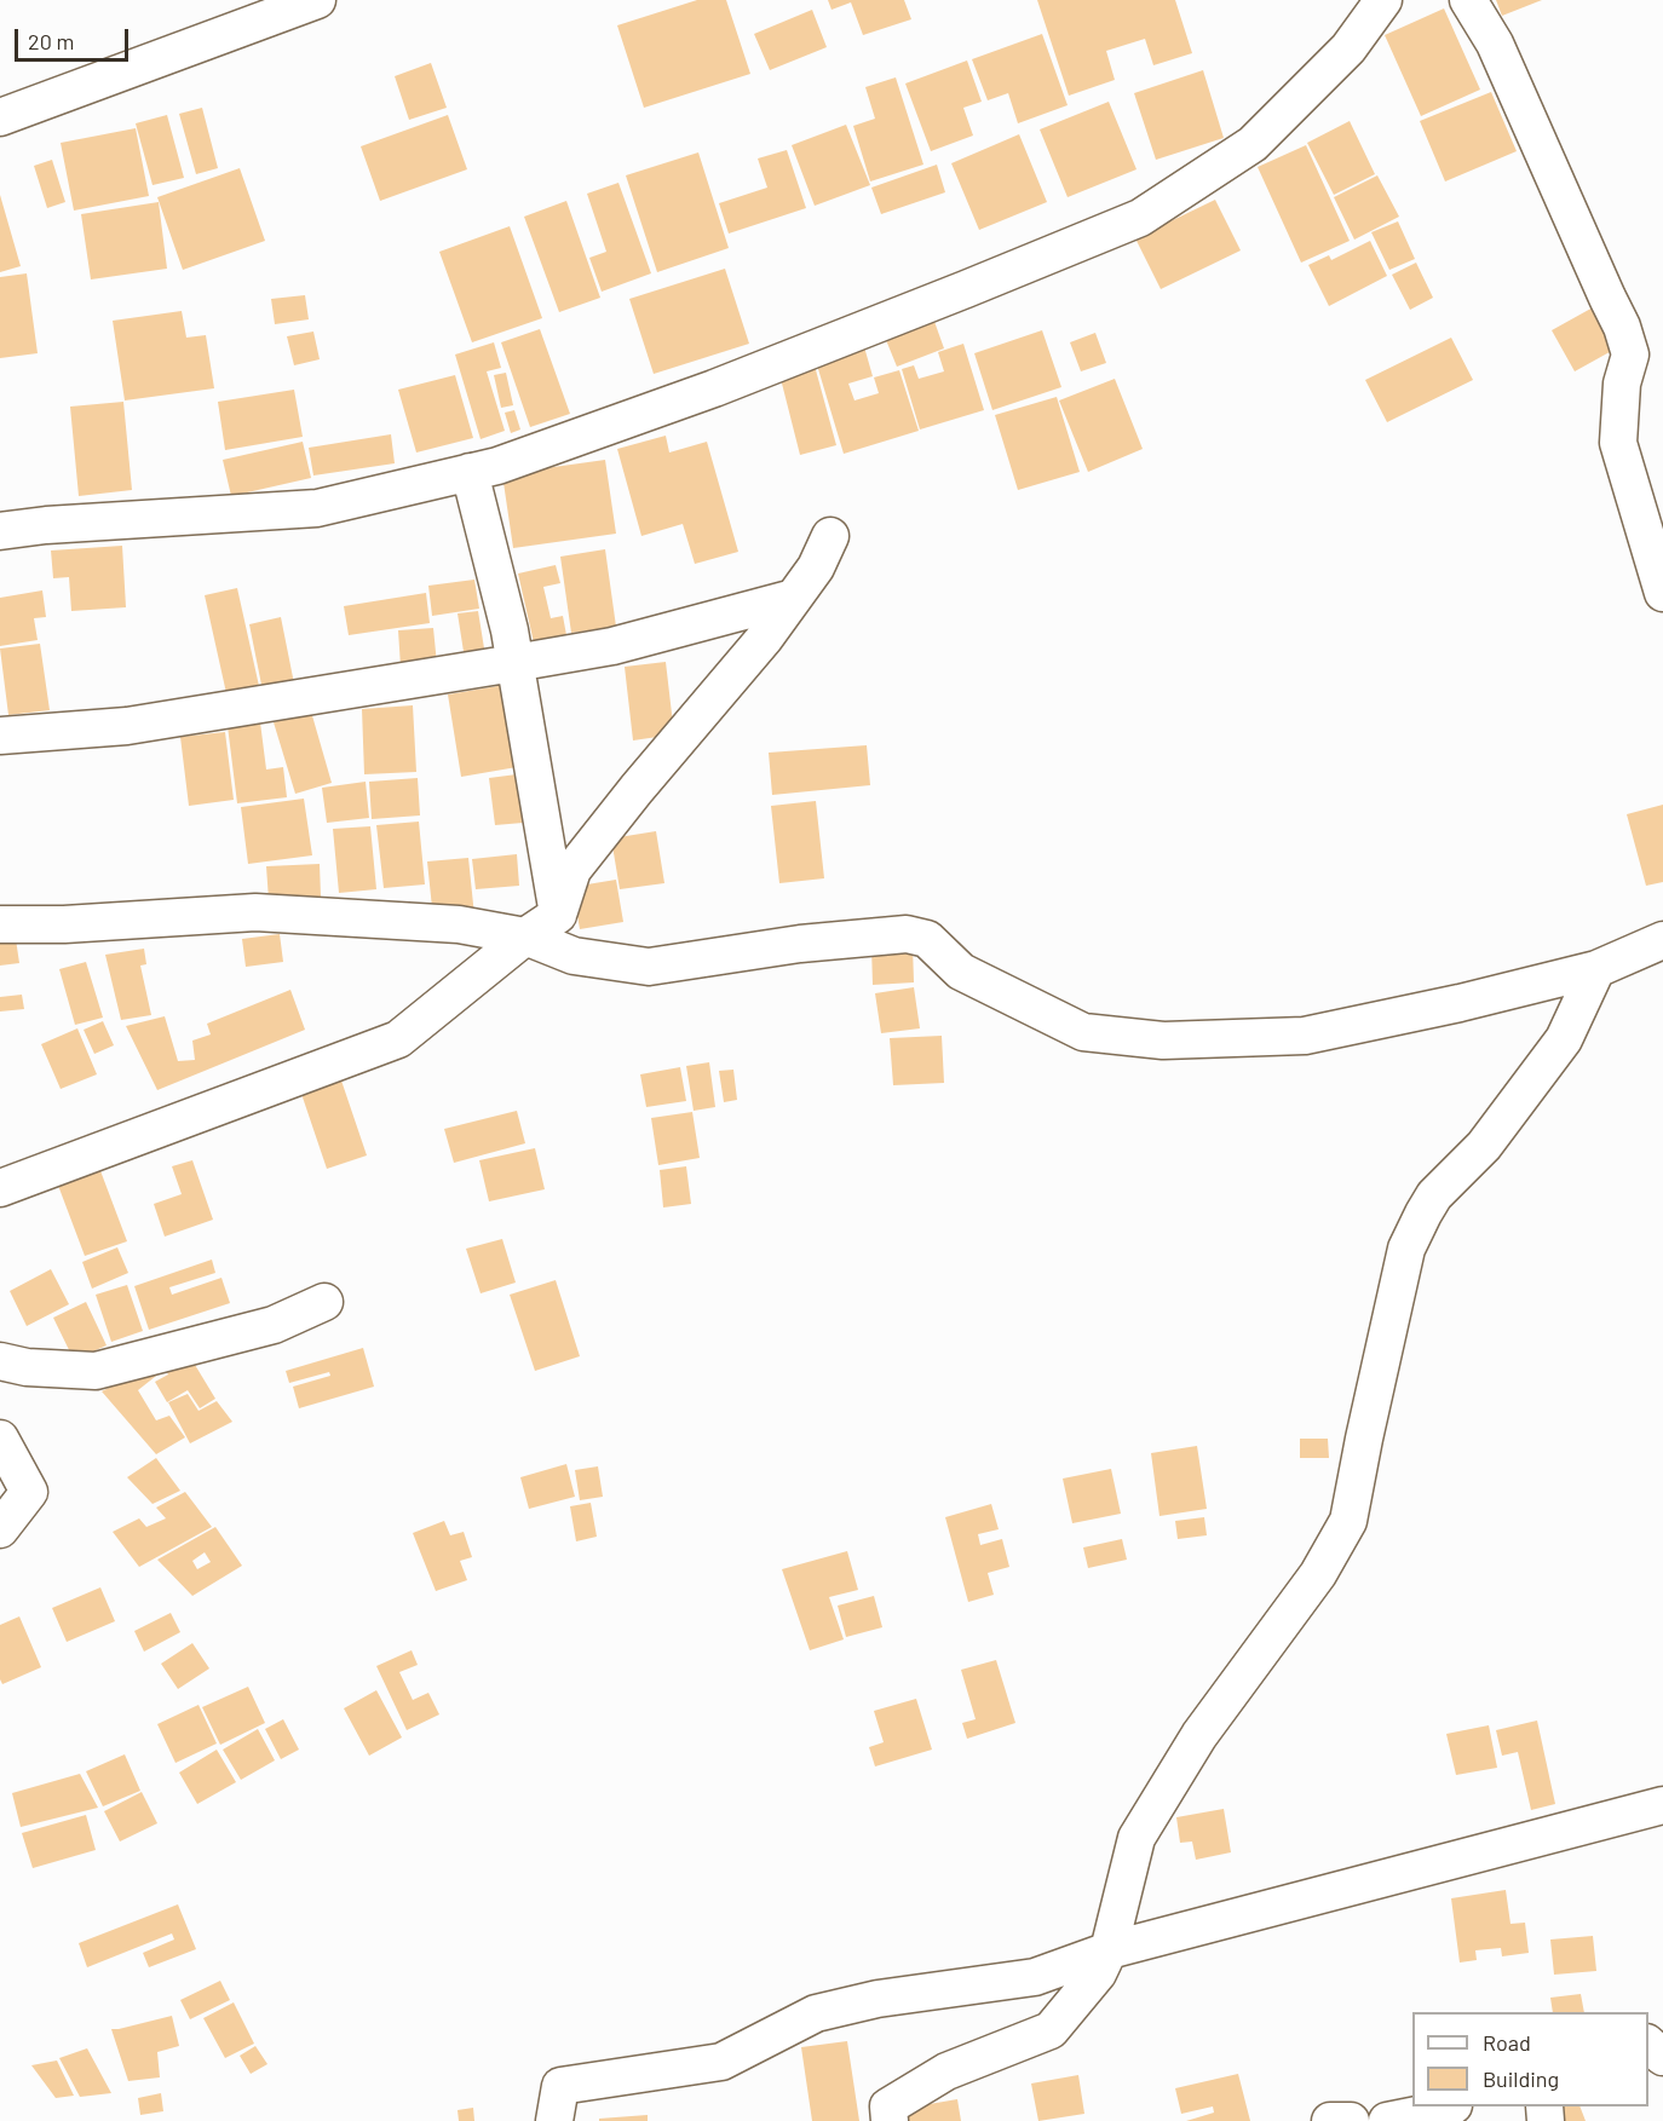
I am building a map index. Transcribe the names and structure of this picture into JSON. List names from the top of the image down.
{
  "legend": ["Road", "Building"],
  "scale_bar": "20 m"
}
